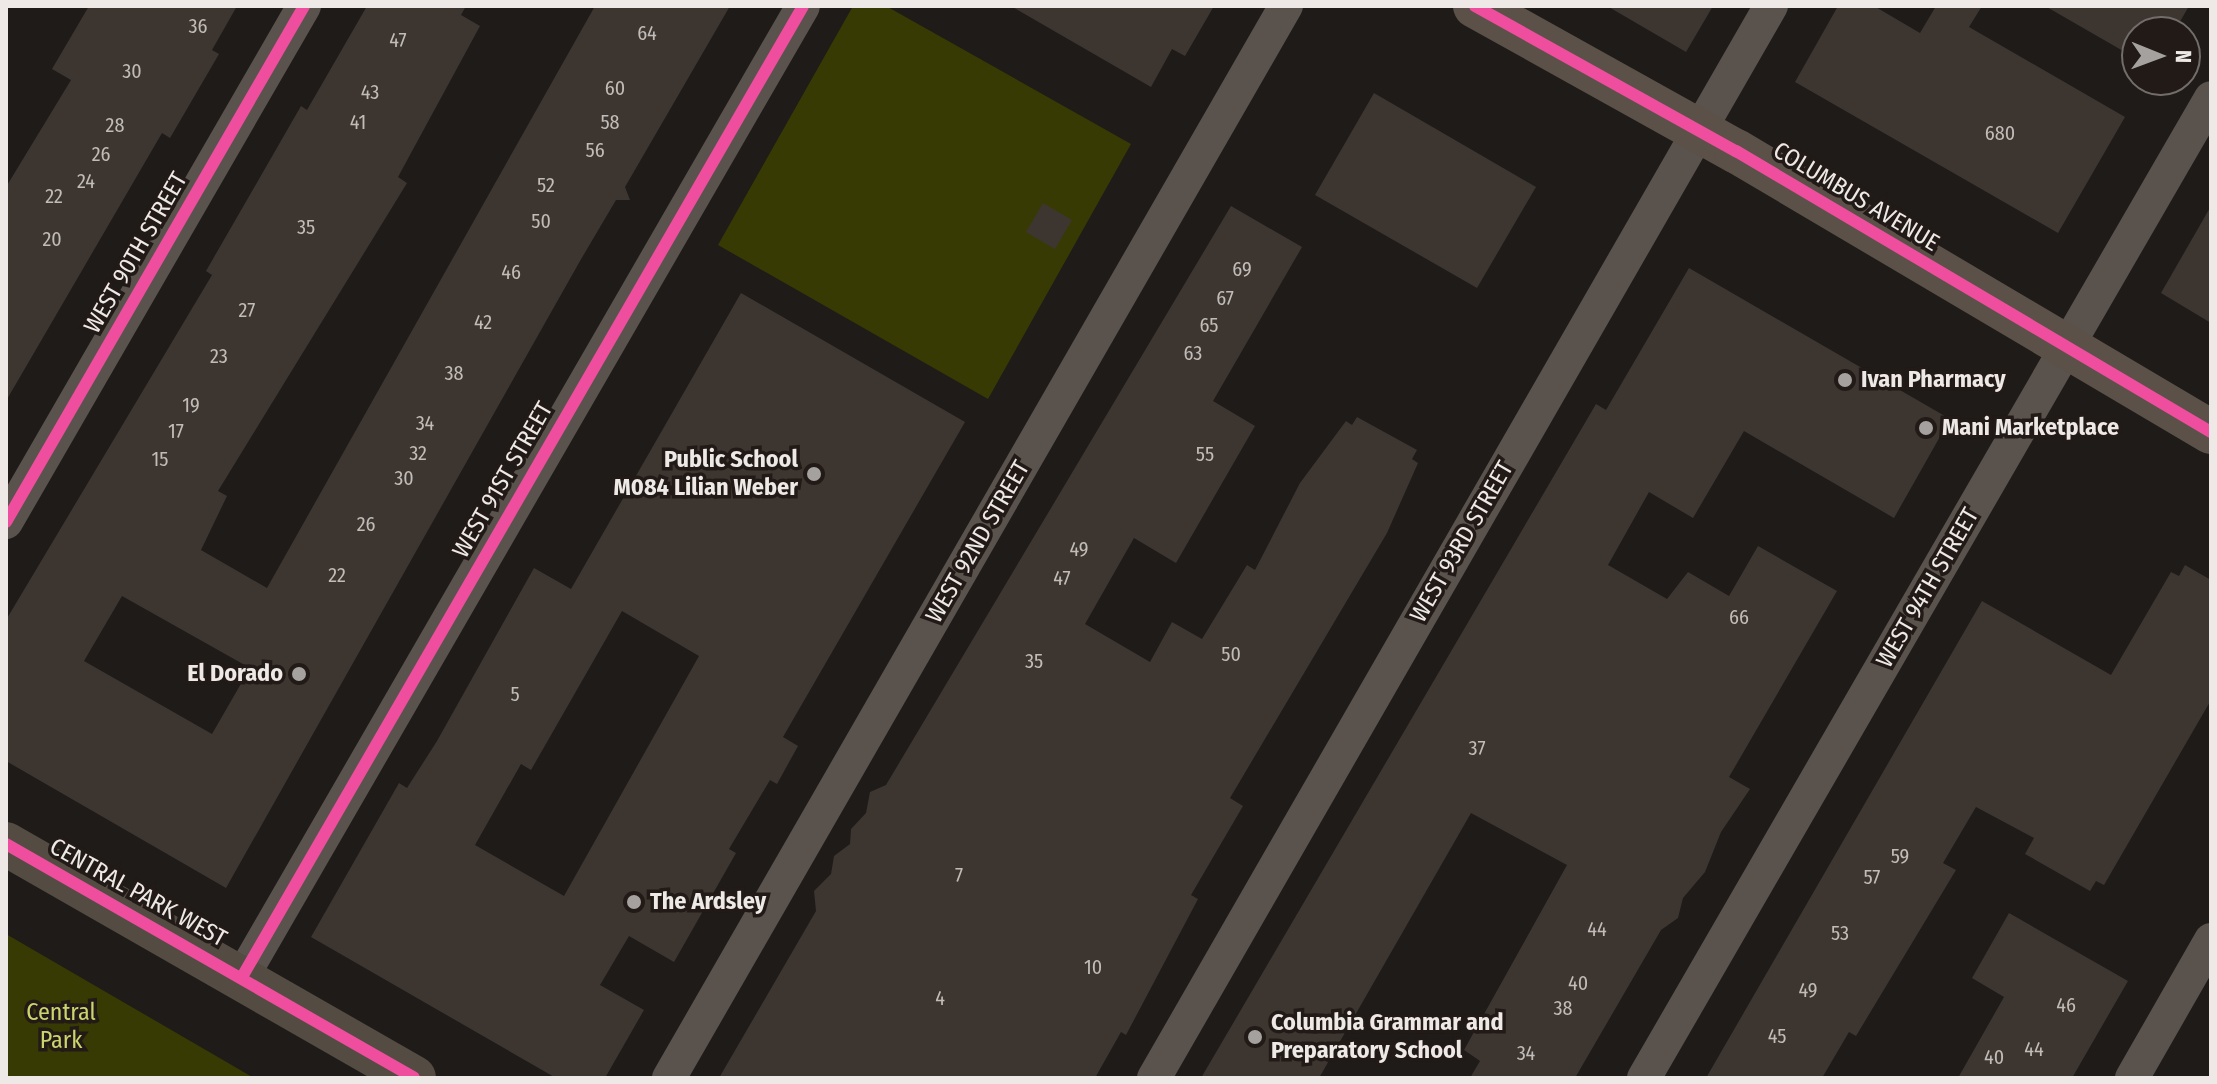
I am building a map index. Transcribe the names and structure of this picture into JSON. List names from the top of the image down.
{
  "streets": {
    "main road": ["COLUMBUS AVENUE", "CENTRAL PARK WEST"],
    "street": [
      "WEST 90TH STREET",
      "WEST 91ST STREET",
      "WEST 92ND STREET",
      "WEST 93RD STREET",
      "WEST 94TH STREET"
    ]
  },
  "crossings": [
    ["COLUMBUS AVENUE", "WEST 93RD STREET"],
    ["COLUMBUS AVENUE", "WEST 94TH STREET"],
    ["WEST 91ST STREET", "CENTRAL PARK WEST"]
  ],
  "parks": ["Central Park"],
  "places": [
    "Ivan Pharmacy",
    "Mani Marketplace",
    "Public School M084 Lilian Weber",
    "El Dorado",
    "The Ardsley",
    "Columbia Grammar and Preparatory School"
  ],
  "house_numbers": [
    "36",
    "64",
    "47",
    "30",
    "60",
    "43",
    "41",
    "58",
    "28",
    "680",
    "56",
    "26",
    "24",
    "52",
    "22",
    "50",
    "35",
    "20",
    "69",
    "46",
    "67",
    "27",
    "42",
    "65",
    "63",
    "23",
    "38",
    "19",
    "34",
    "17",
    "32",
    "55",
    "15",
    "30",
    "26",
    "49",
    "22",
    "47",
    "66",
    "50",
    "35",
    "5",
    "37",
    "59",
    "7",
    "57",
    "44",
    "53",
    "10",
    "40",
    "49",
    "4",
    "46",
    "38",
    "45",
    "44",
    "34",
    "40"
  ],
  "north": "right"
}
